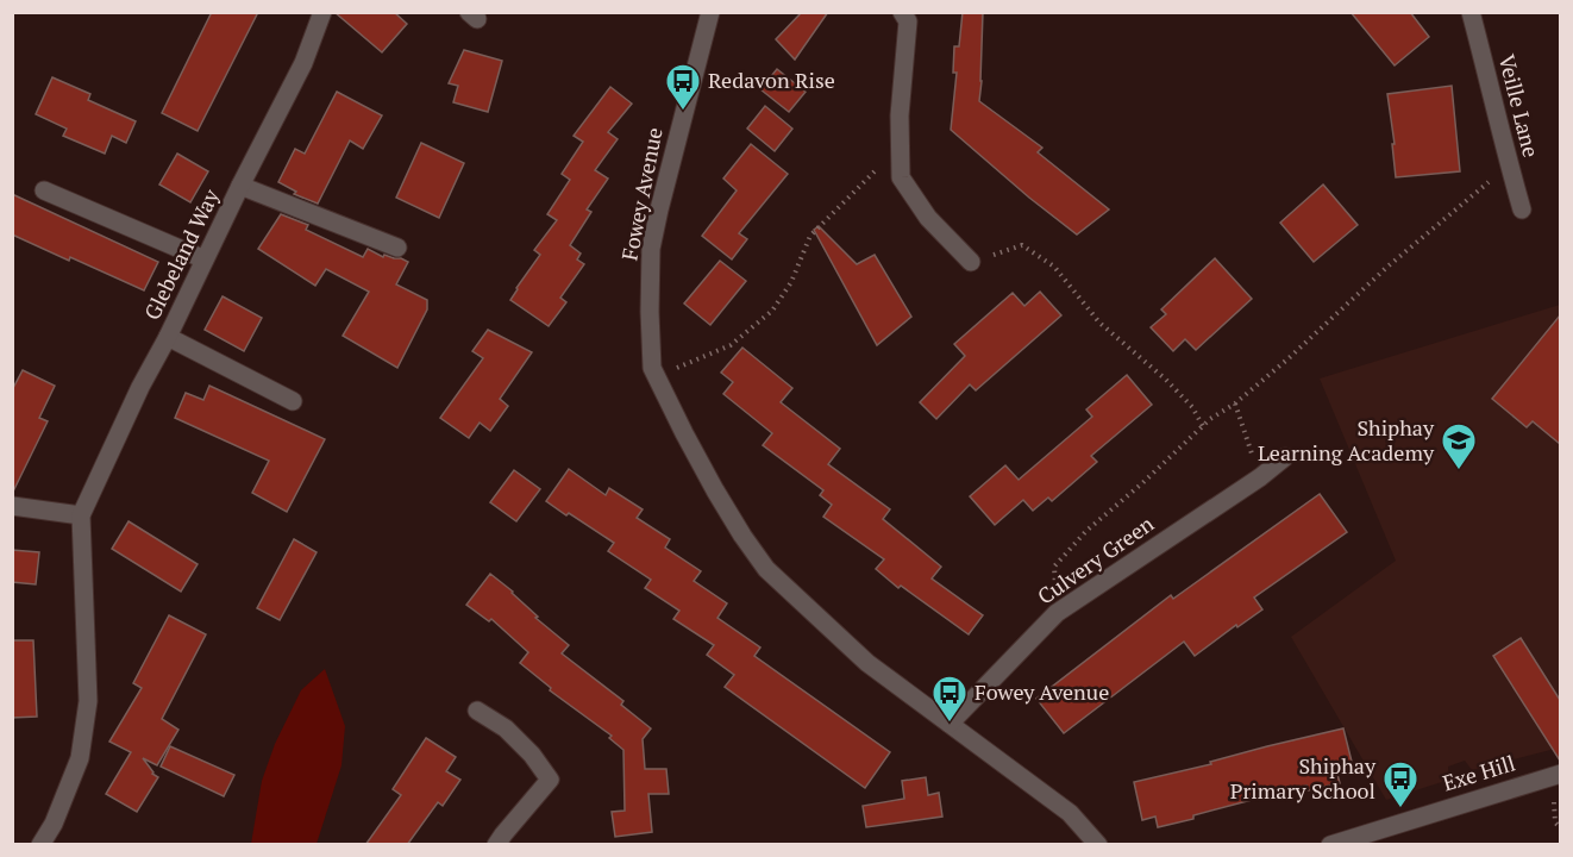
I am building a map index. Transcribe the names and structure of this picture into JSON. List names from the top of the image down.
{
  "streets": {
    "street": [
      "Veille Lane",
      "Fowey Avenue",
      "Glebeland Way",
      "Culvery Green",
      "Exe Hill"
    ]
  },
  "crossings": [
    ["Fowey Avenue", "Culvery Green"]
  ],
  "places": {
    "bus stop": ["Redavon Rise", "Fowey Avenue", "Shiphay Primary School"],
    "school or university": ["Shiphay Learning Academy"]
  }
}
